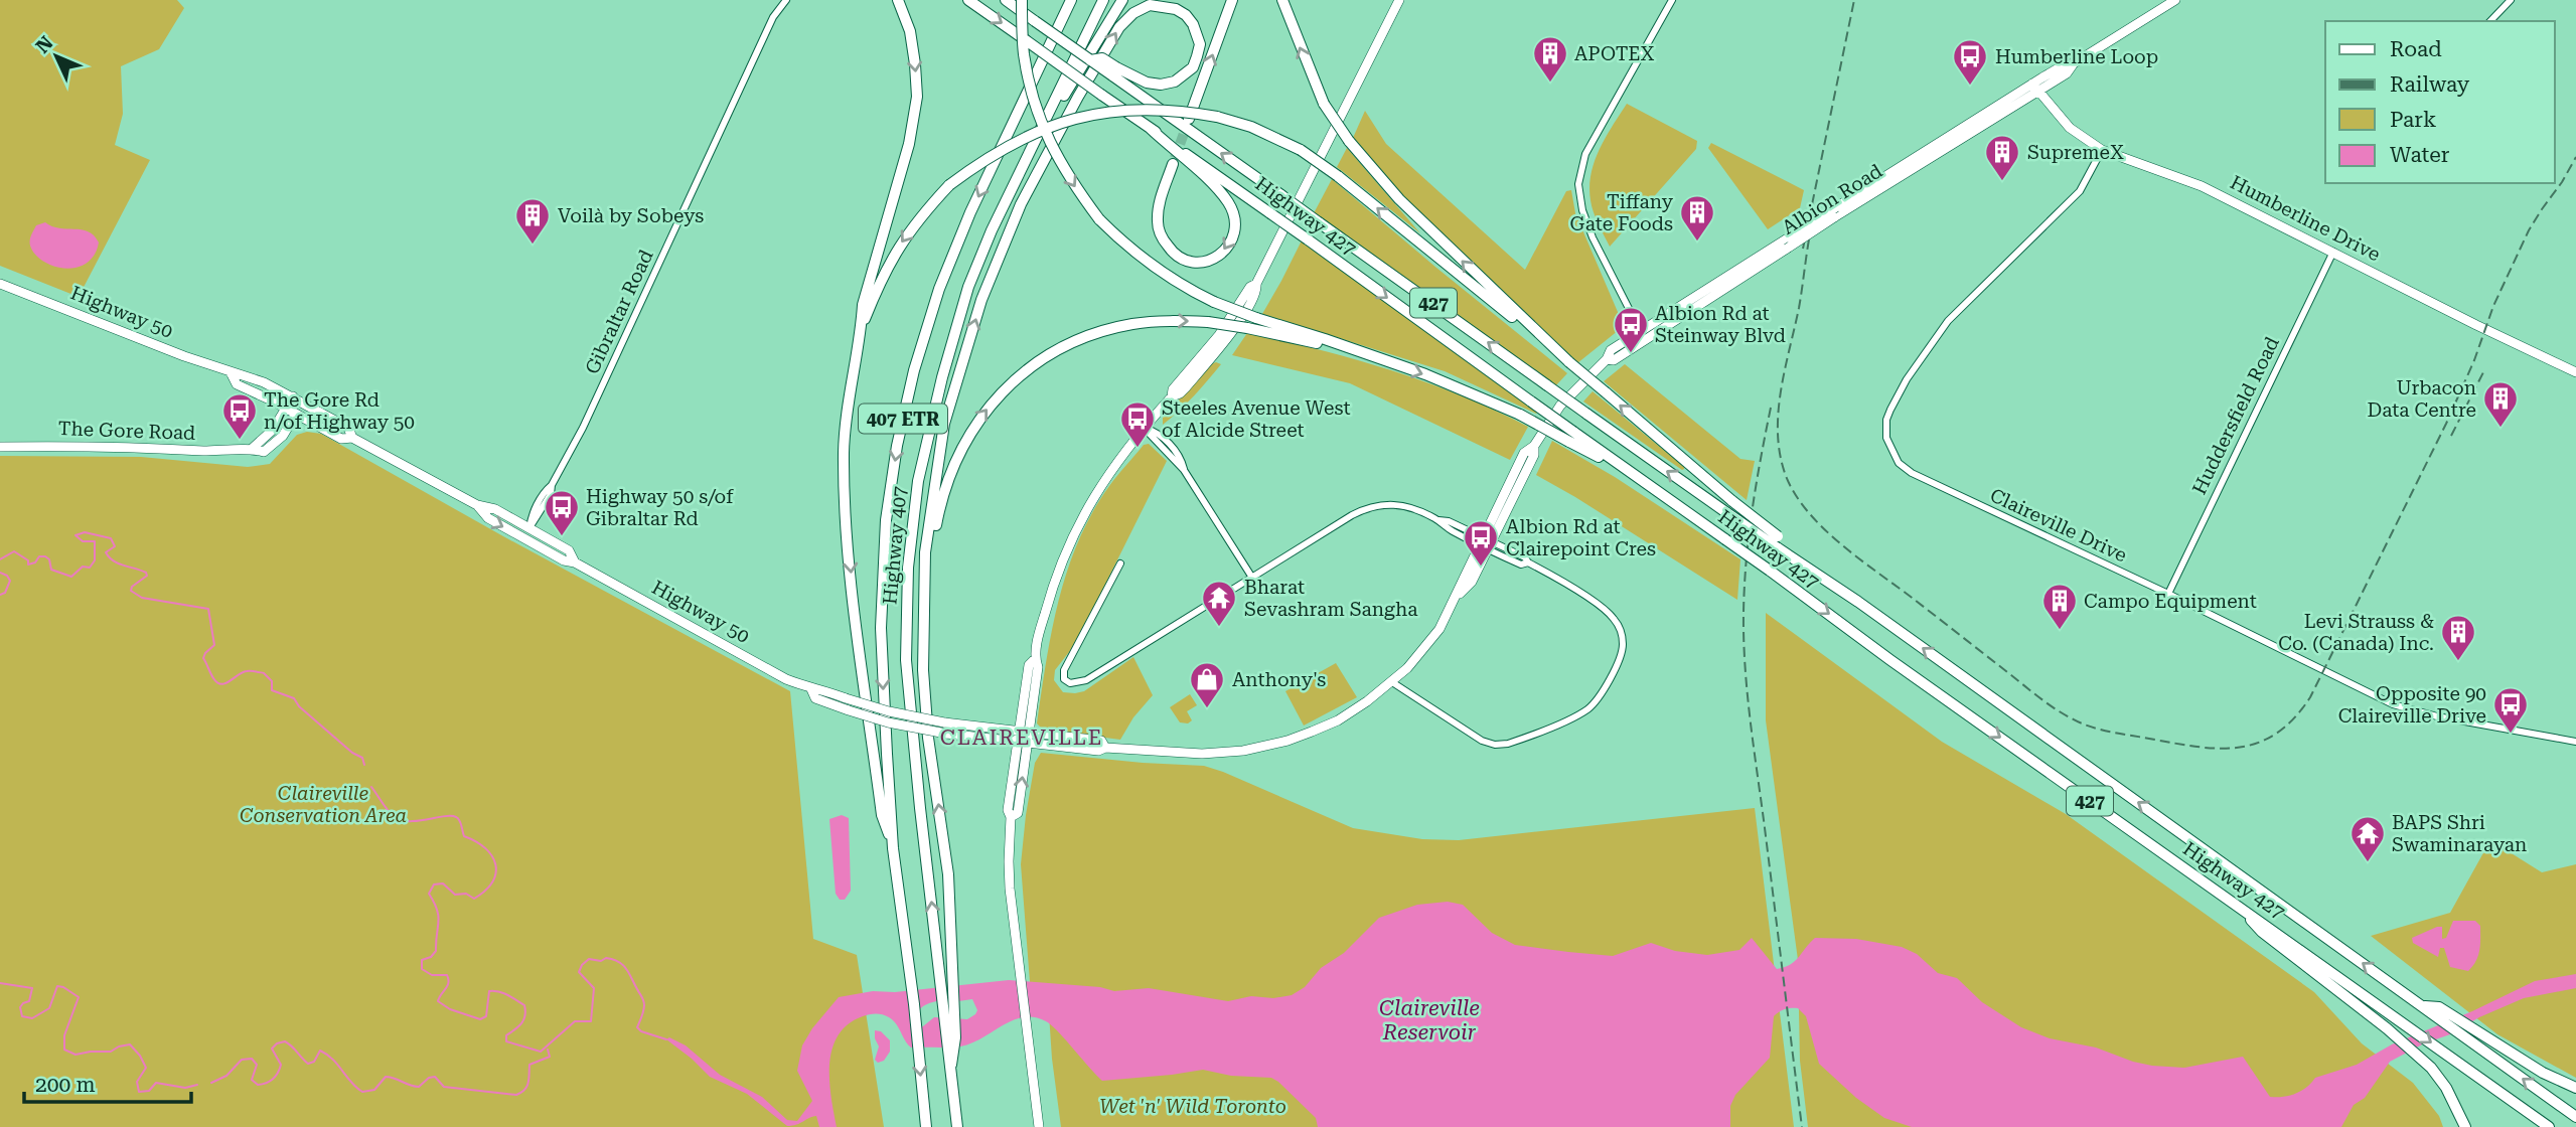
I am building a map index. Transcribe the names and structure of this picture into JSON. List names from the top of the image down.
{
  "streets": {
    "highway": [
      "Highway 427",
      "427",
      "407 ETR",
      "Highway 407"
    ],
    "main road": [
      "Albion Road",
      "Humberline Drive",
      "Highway 50",
      "The Gore Road"
    ],
    "street": ["Gibraltar Road", "Huddersfield Road", "Claireville Drive"]
  },
  "crossings": [
    ["Albion Road", "Humberline Drive"],
    ["Albion Road", "Highway 50"],
    ["Humberline Drive", "Huddersfield Road"],
    ["Humberline Drive", "Claireville Drive"],
    ["Highway 50", "Gibraltar Road"],
    ["Highway 50", "The Gore Road"],
    ["Huddersfield Road", "Claireville Drive"]
  ],
  "districts": ["CLAIREVILLE"],
  "water": ["Claireville Reservoir"],
  "parks": ["Claireville Conservation Area", "Wet 'n' Wild Toronto"],
  "places": {
    "building": [
      "APOTEX",
      "SupremeX",
      "Tiffany Gate Foods",
      "Voilà by Sobeys",
      "Urbacon Data Centre",
      "Campo Equipment",
      "Levi Strauss & Co. (Canada) Inc."
    ],
    "bus stop": [
      "Humberline Loop",
      "Albion Rd at Steinway Blvd",
      "The Gore Rd n/of Highway 50",
      "Steeles Avenue West of Alcide Street",
      "Highway 50 s/of Gibraltar Rd",
      "Albion Rd at Clairepoint Cres",
      "Opposite 90 Claireville Drive"
    ],
    "temple": ["Bharat Sevashram Sangha", "BAPS Shri Swaminarayan"],
    "shop": ["Anthony's"]
  },
  "legend": [
    "Road",
    "Railway",
    "Park",
    "Water"
  ],
  "scale_bar": "200 m",
  "north": "top left"
}
